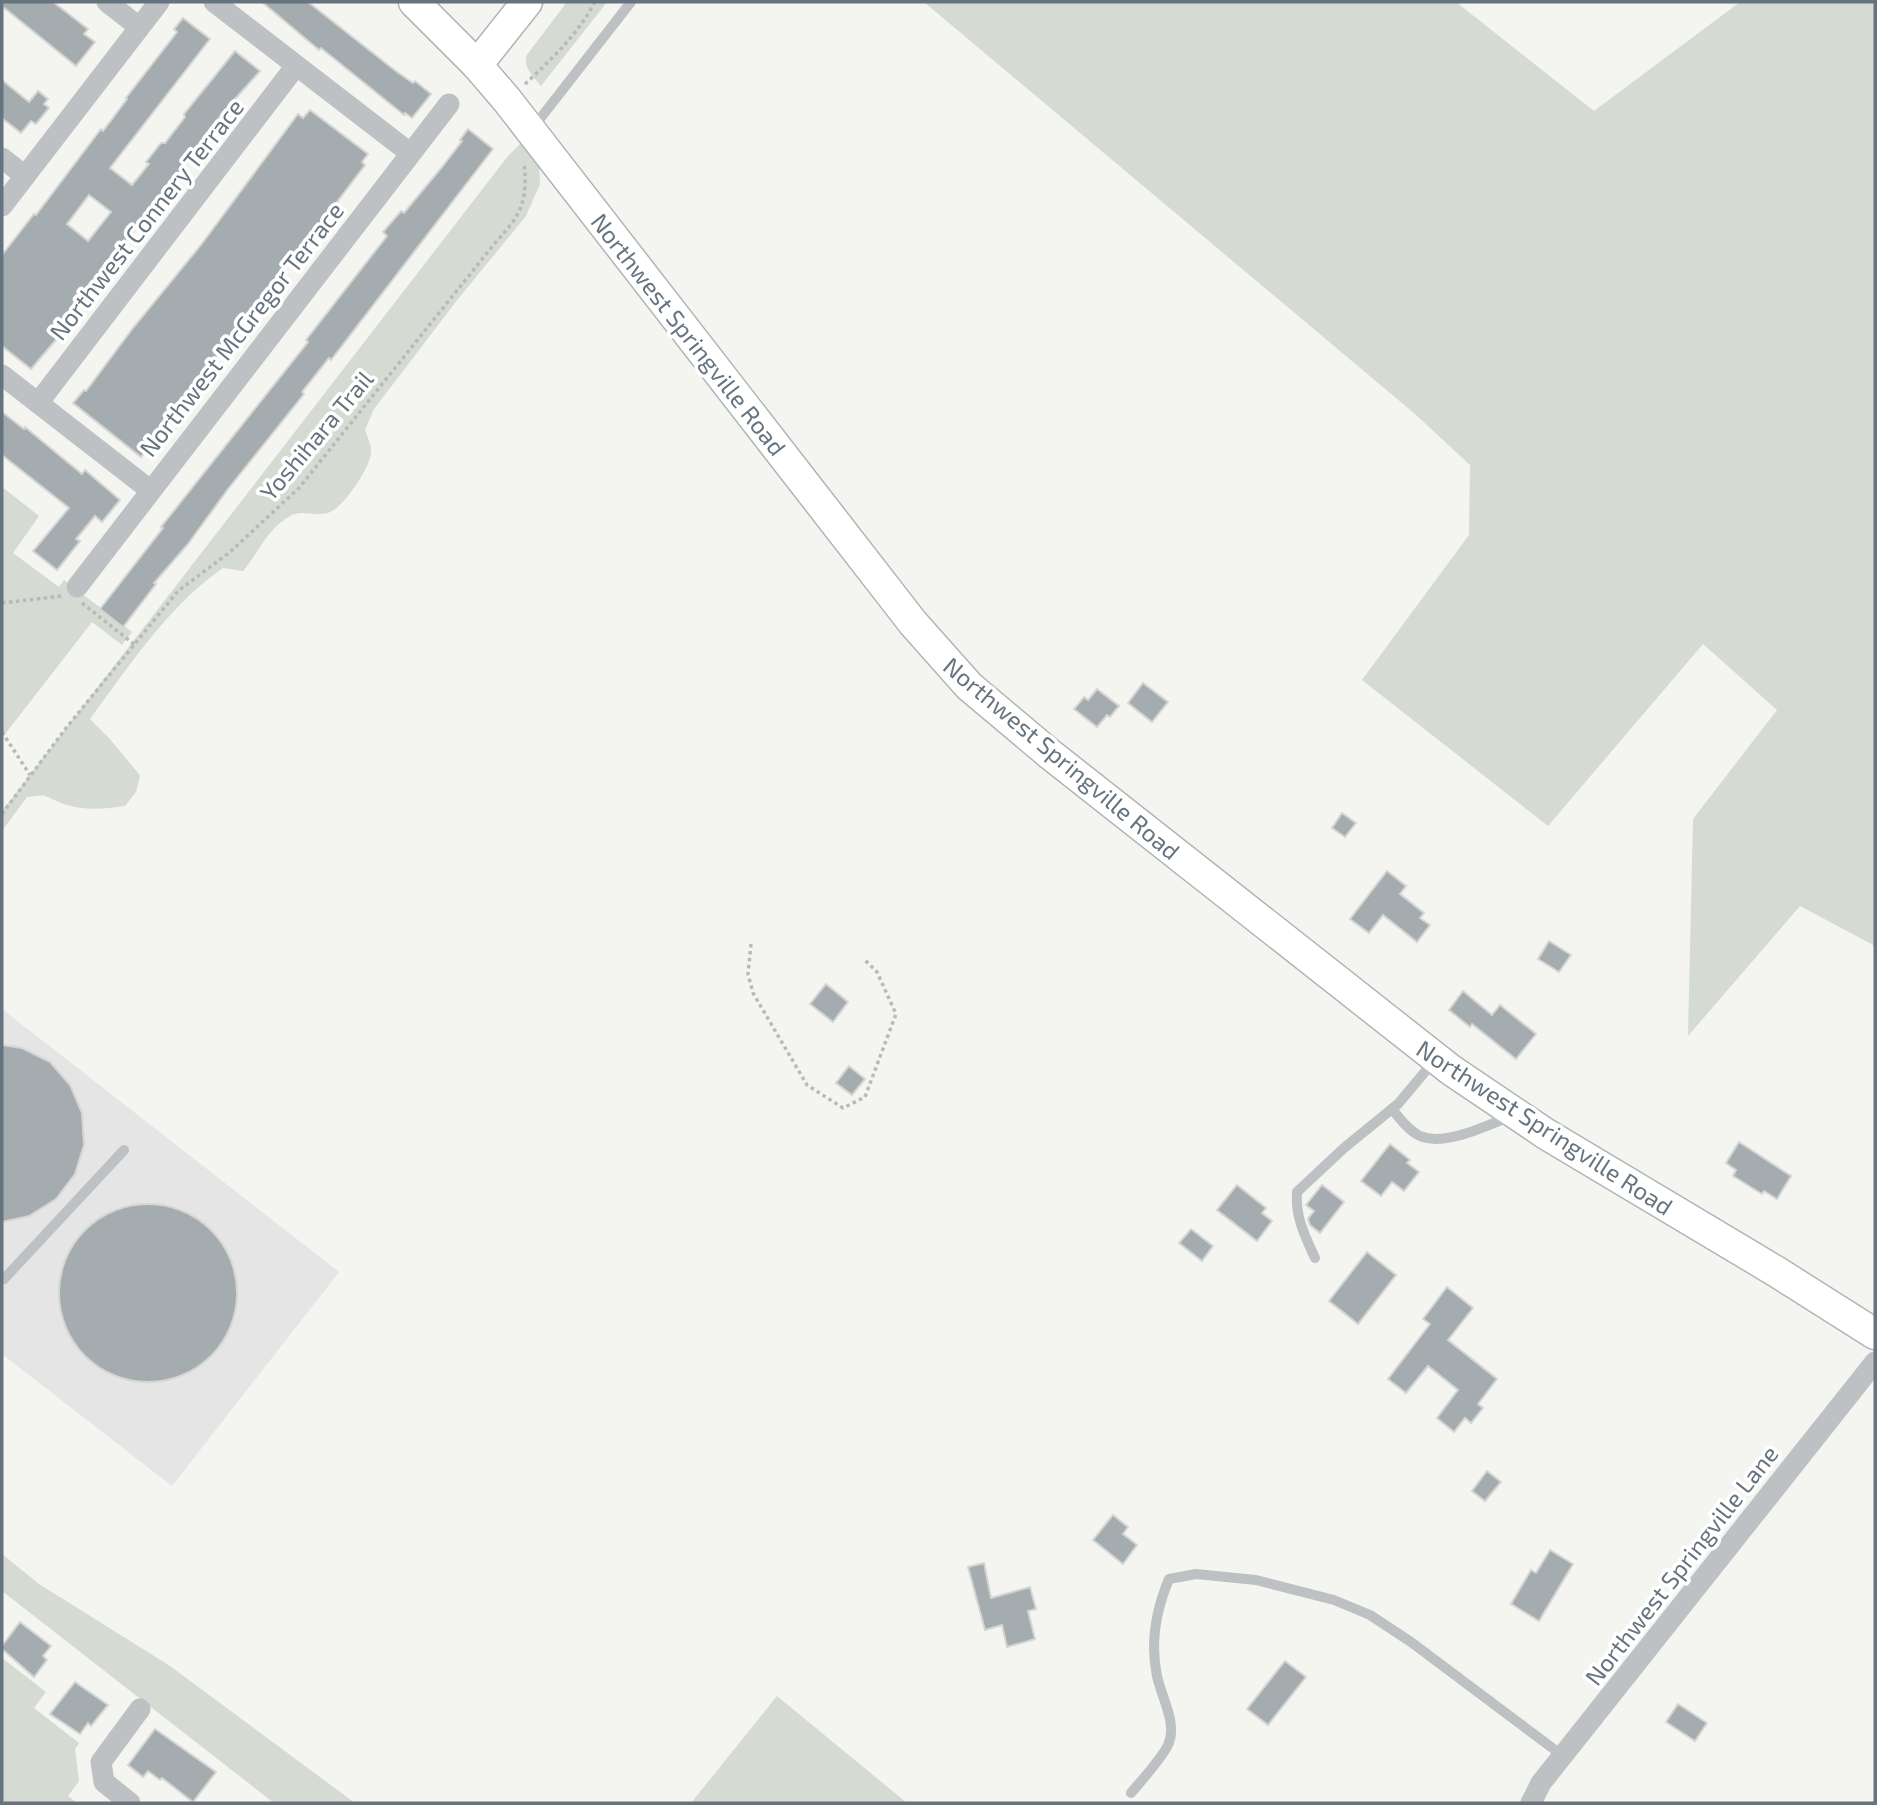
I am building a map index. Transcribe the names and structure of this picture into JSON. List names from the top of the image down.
{
  "streets": {
    "street": [
      "Northwest Connery Terrace",
      "Northwest McGregor Terrace",
      "Northwest Springville Road",
      "Northwest Springville Lane"
    ],
    "path": ["Yoshihara Trail"]
  },
  "crossings": [
    ["Northwest Springville Road", "Yoshihara Trail"]
  ]
}
